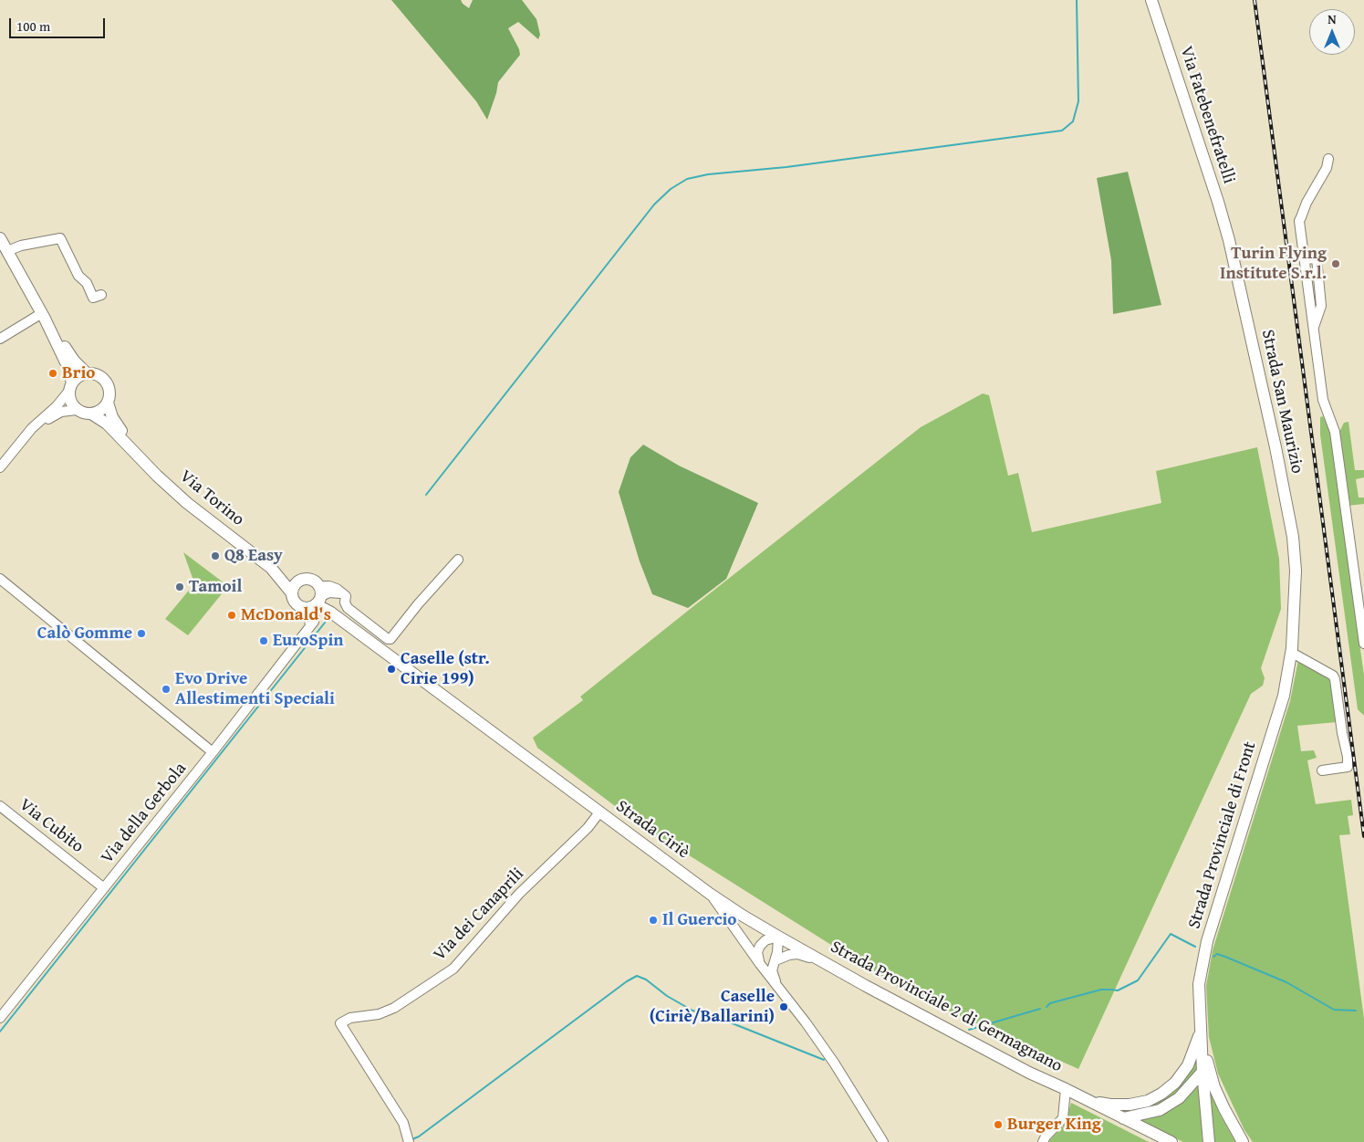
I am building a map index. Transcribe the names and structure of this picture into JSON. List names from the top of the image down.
{
  "streets": {
    "main road": [
      "Via Fatebenefratelli",
      "Strada San Maurizio",
      "Via Torino",
      "Strada Ciriè",
      "Strada Provinciale di Front",
      "Strada Provinciale 2 di Germagnano"
    ],
    "street": ["Via della Gerbola", "Via Cubito", "Via dei Canaprili"]
  },
  "crossings": [
    ["Via Fatebenefratelli", "Strada San Maurizio"],
    ["Strada San Maurizio", "Strada Provinciale di Front"],
    ["Via Torino", "Strada Ciriè"],
    ["Via della Gerbola", "Via Cubito"],
    ["Strada Ciriè", "Via dei Canaprili"],
    ["Strada Ciriè", "Strada Provinciale 2 di Germagnano"]
  ],
  "places": [
    "Turin Flying Institute S.r.l.",
    "Brio",
    "Q8 Easy",
    "Tamoil",
    "McDonald's",
    "Calò Gomme",
    "EuroSpin",
    "Caselle (str. Cirie 199)",
    "Evo Drive Allestimenti Speciali",
    "Il Guercio",
    "Caselle (Ciriè/Ballarini)",
    "Burger King"
  ],
  "scale_bar": "100 m",
  "north": "top"
}
